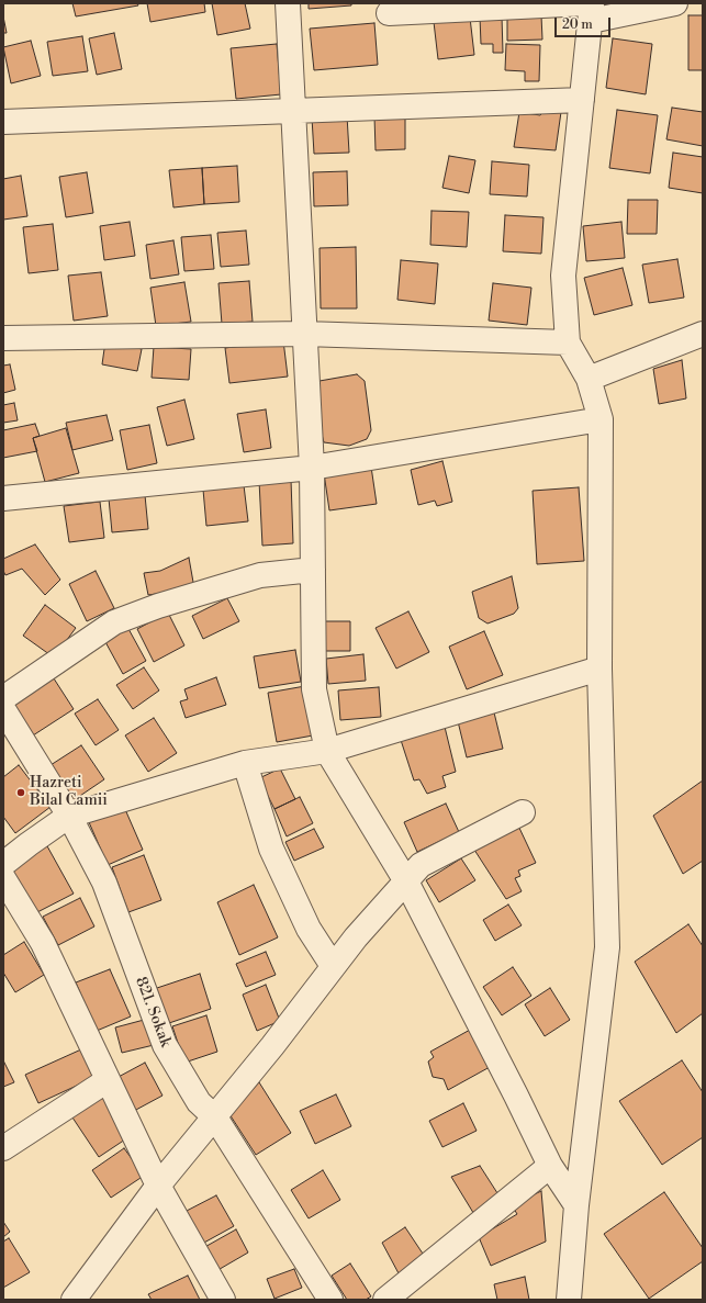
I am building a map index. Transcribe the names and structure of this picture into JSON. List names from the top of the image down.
{
  "streets": {
    "street": ["821. Sokak"]
  },
  "places": ["Hazreti Bilal Camii"],
  "scale_bar": "20 m"
}
